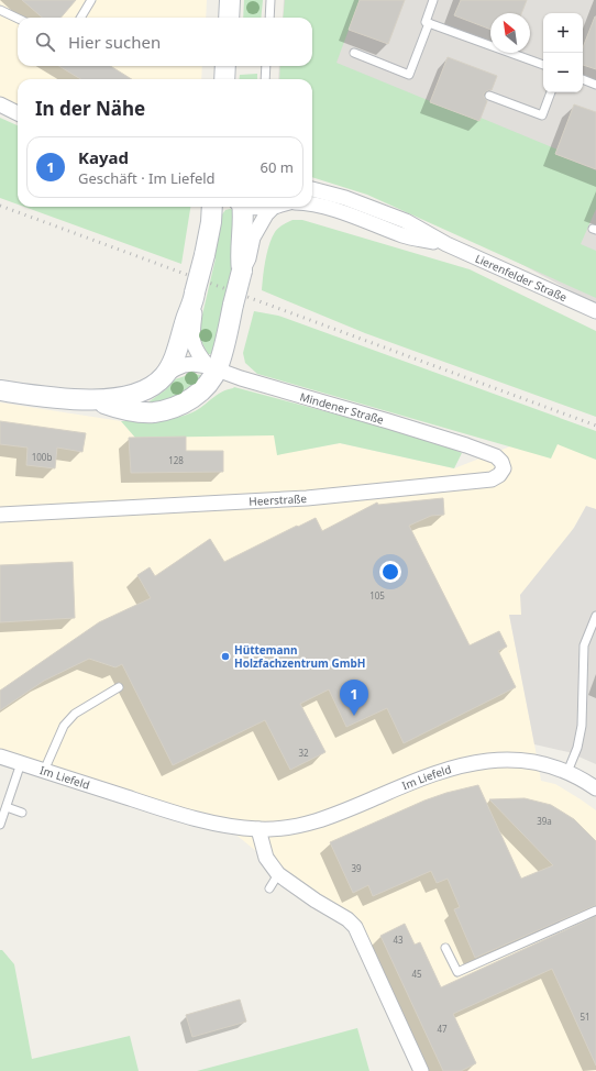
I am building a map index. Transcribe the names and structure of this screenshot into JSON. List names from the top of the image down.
{
  "streets": {
    "main road": ["Mindener Straße"],
    "street": ["Lierenfelder Straße", "Heerstraße", "Im Liefeld"]
  },
  "crossings": [
    ["Mindener Straße", "Heerstraße"]
  ],
  "places": ["Hüttemann Holzfachzentrum GmbH"],
  "house_numbers": [
    "100b",
    "128",
    "105",
    "32",
    "39a",
    "39",
    "43",
    "45",
    "51",
    "47"
  ],
  "north": "top left",
  "page": {
    "map_buttons": ["+", "−"],
    "search": "Hier suchen",
    "heading": "In der Nähe",
    "list": [
      {
        "mark": "1",
        "name": "Kayad",
        "note": "Geschäft · Im Liefeld",
        "value": "60 m"
      }
    ],
    "pins": "1"
  }
}
